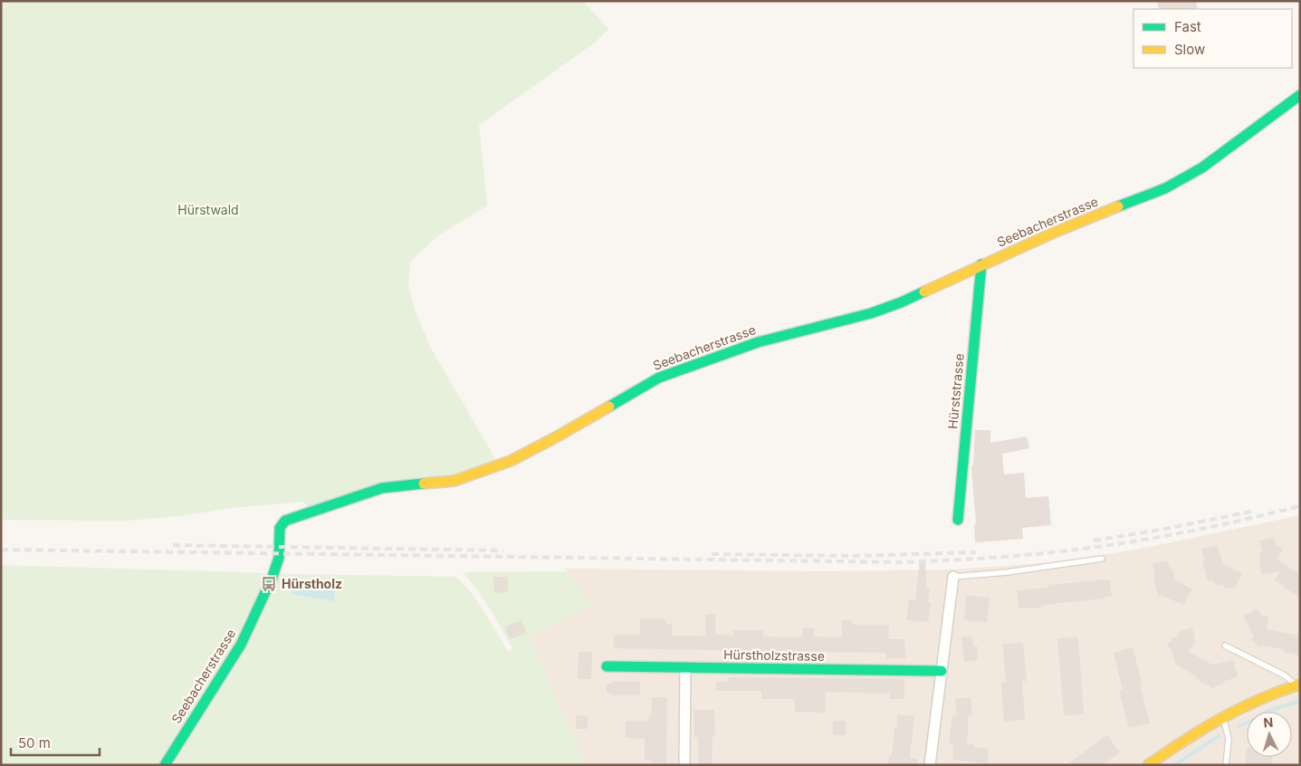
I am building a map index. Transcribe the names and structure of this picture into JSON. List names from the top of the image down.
{
  "streets": {
    "street": ["Seebacherstrasse", "Hürststrasse", "Hürstholzstrasse"]
  },
  "crossings": [
    ["Seebacherstrasse", "Hürststrasse"]
  ],
  "parks": ["Hürstwald"],
  "places": {
    "bus stop": ["Hürstholz"]
  },
  "legend": ["Fast", "Slow"],
  "scale_bar": "50 m",
  "north": "top"
}
